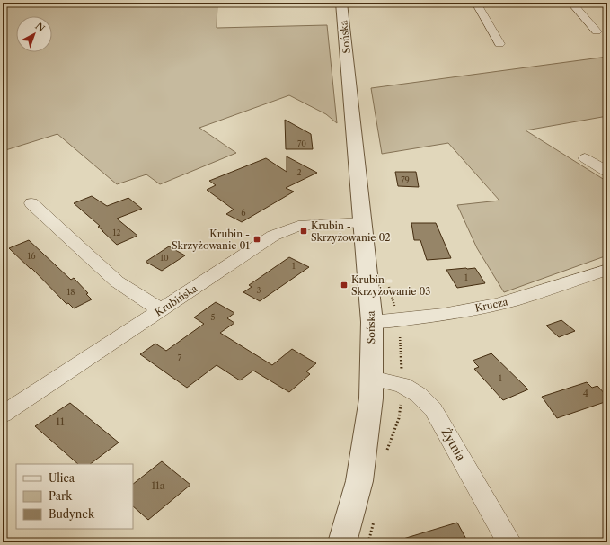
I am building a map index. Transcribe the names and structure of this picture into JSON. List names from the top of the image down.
{
  "streets": {
    "street": [
      "Sońska",
      "Krubińska",
      "Krucza",
      "Żytnia"
    ]
  },
  "crossings": [
    ["Sońska", "Krubińska"],
    ["Sońska", "Krucza"],
    ["Sońska", "Żytnia"]
  ],
  "places": {
    "transit": ["Krubin - Skrzyżowanie 02", "Krubin - Skrzyżowanie 01", "Krubin - Skrzyżowanie 03"]
  },
  "house_numbers": [
    "70",
    "2",
    "79",
    "6",
    "12",
    "16",
    "10",
    "1",
    "1",
    "3",
    "18",
    "5",
    "7",
    "1",
    "4",
    "11",
    "11a"
  ],
  "legend": ["Ulica", "Park", "Budynek"],
  "north": "top right"
}
